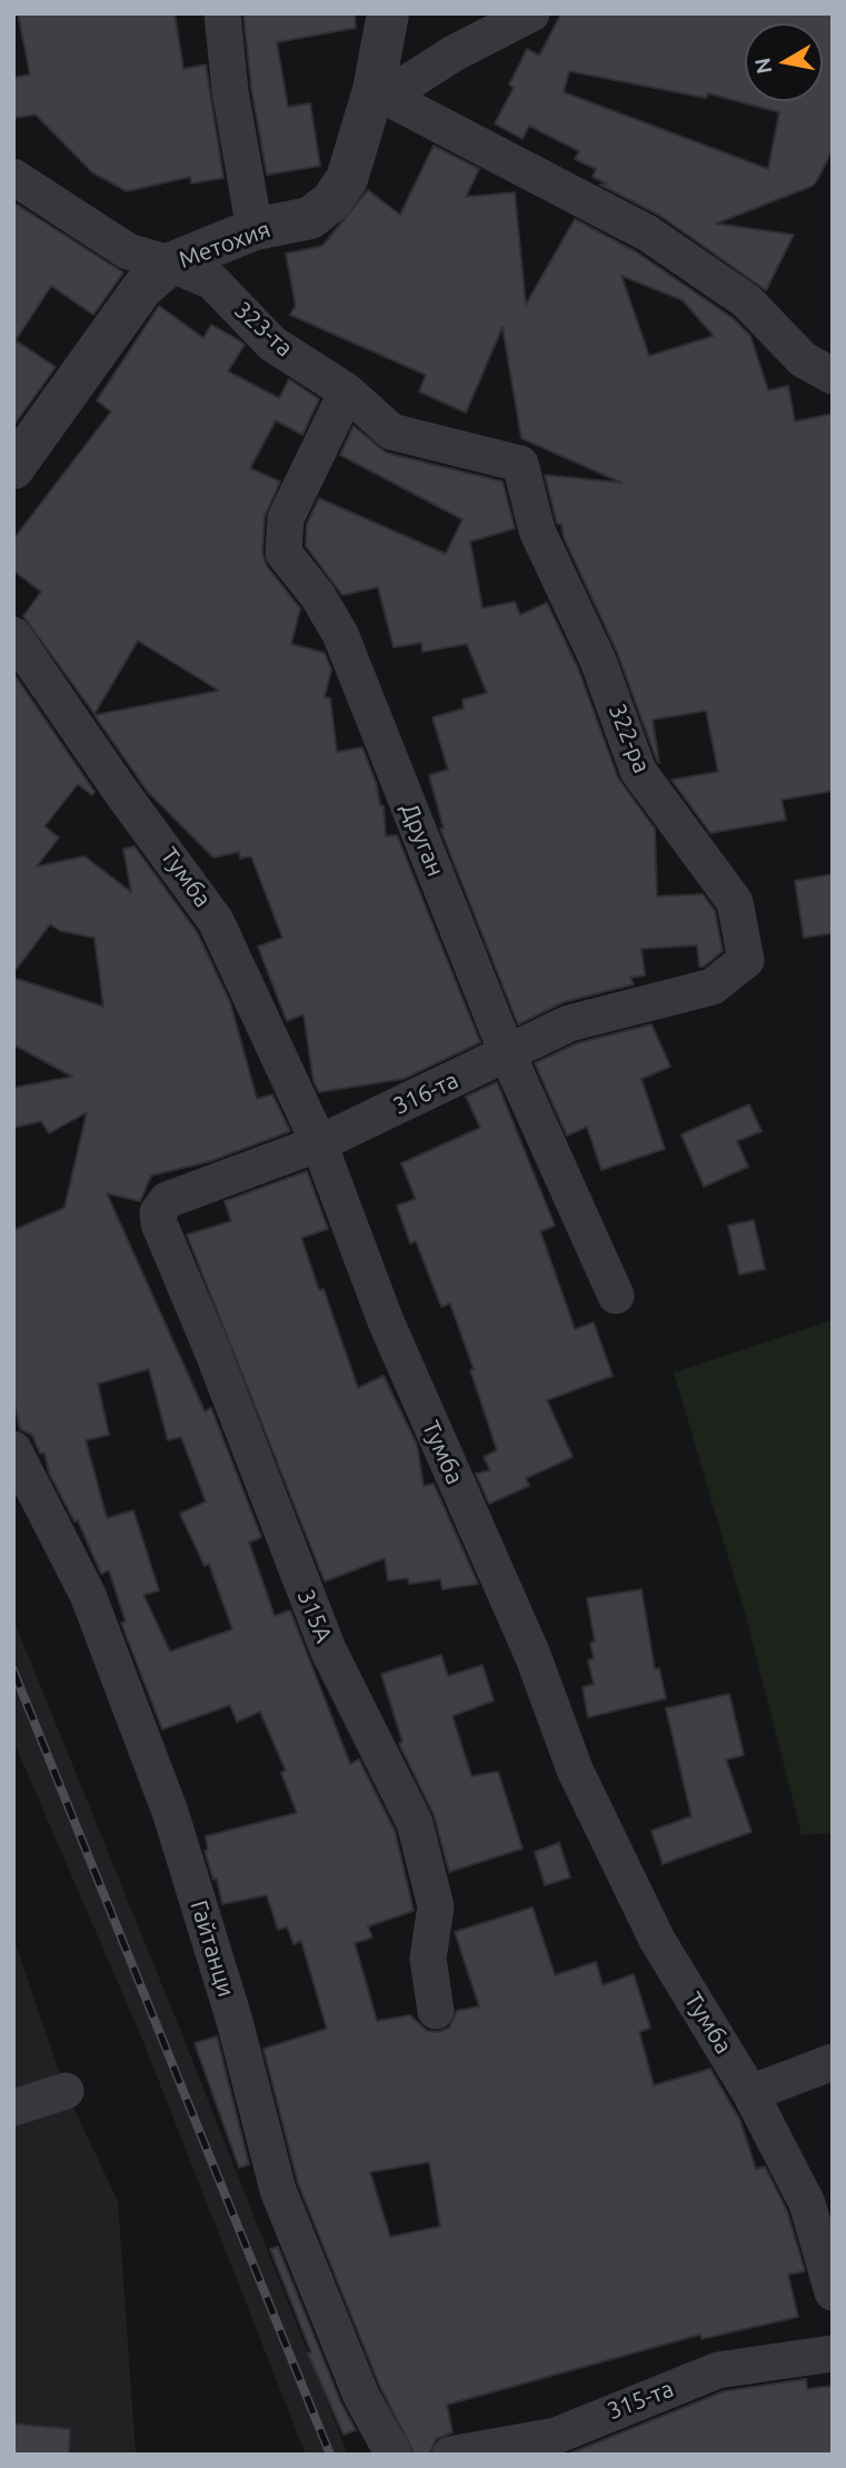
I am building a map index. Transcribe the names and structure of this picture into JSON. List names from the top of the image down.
{
  "streets": {
    "street": [
      "Метохия",
      "323-та",
      "322-ра",
      "Друган",
      "Тумба",
      "316-та",
      "315А",
      "Гайтанци",
      "315-та"
    ]
  },
  "crossings": [
    ["Метохия", "323-та"],
    ["323-та", "322-ра"],
    ["323-та", "Друган"],
    ["322-ра", "316-та"],
    ["Друган", "316-та"],
    ["Тумба", "316-та"],
    ["316-та", "315А"]
  ],
  "north": "left"
}
